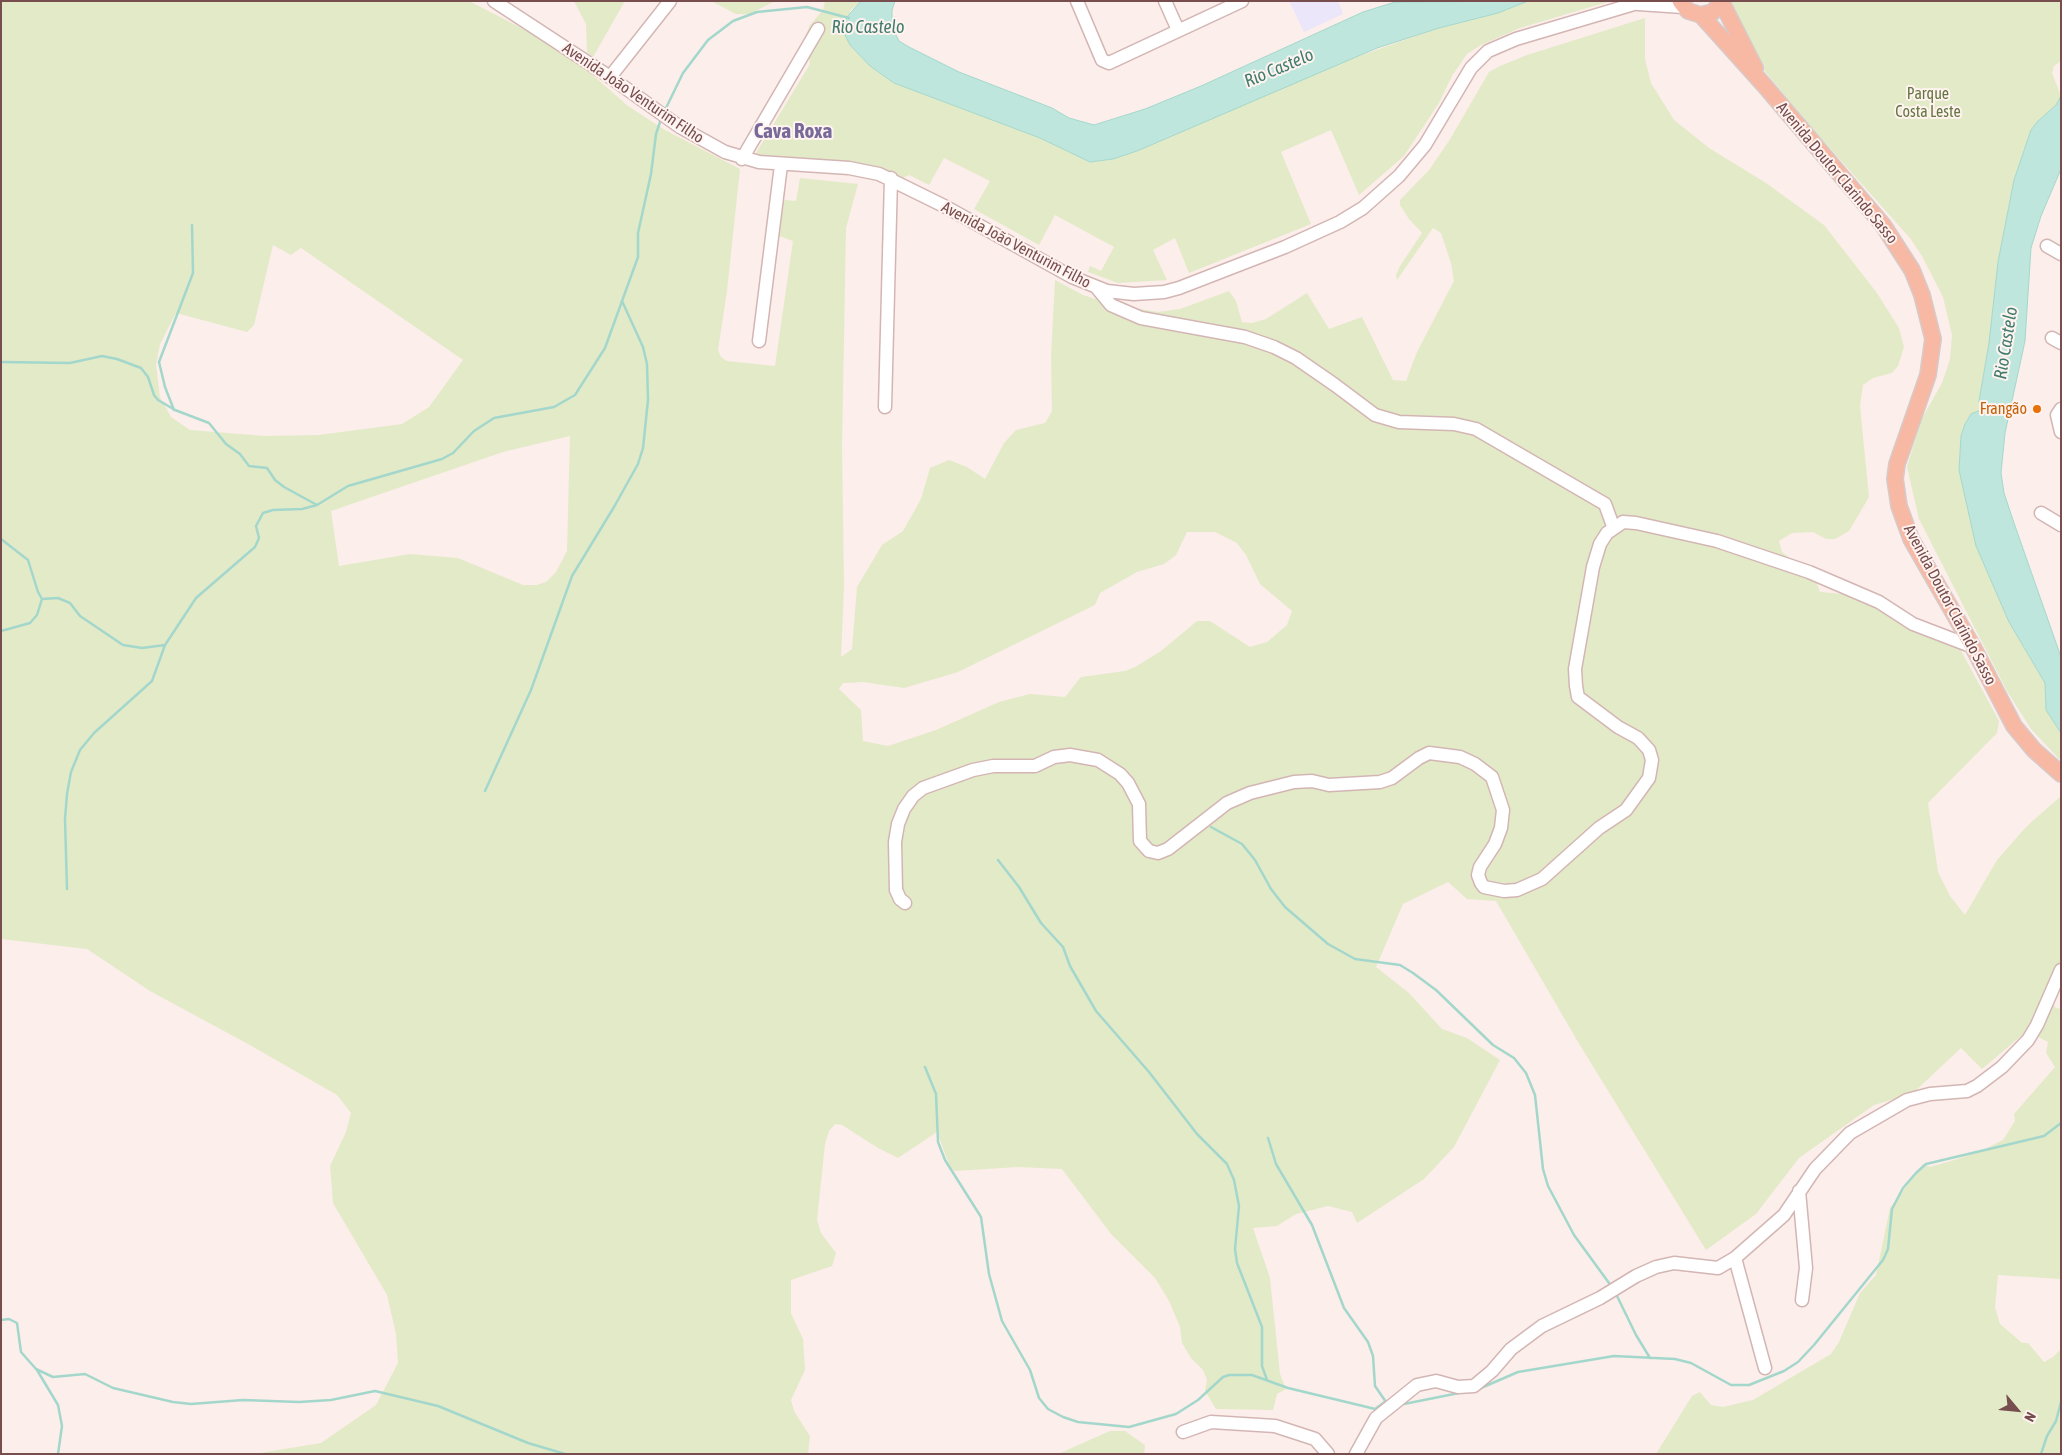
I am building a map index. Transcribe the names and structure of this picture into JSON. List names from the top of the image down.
{
  "streets": {
    "main road": ["Avenida Doutor Clarindo Sasso"],
    "street": ["Avenida João Venturim Filho"]
  },
  "crossings": [
    ["Avenida João Venturim Filho", "Avenida Doutor Clarindo Sasso"]
  ],
  "districts": ["Cava Roxa"],
  "water": ["Rio Castelo"],
  "parks": ["Parque Costa Leste"],
  "places": ["Frangão"],
  "north": "bottom right"
}
